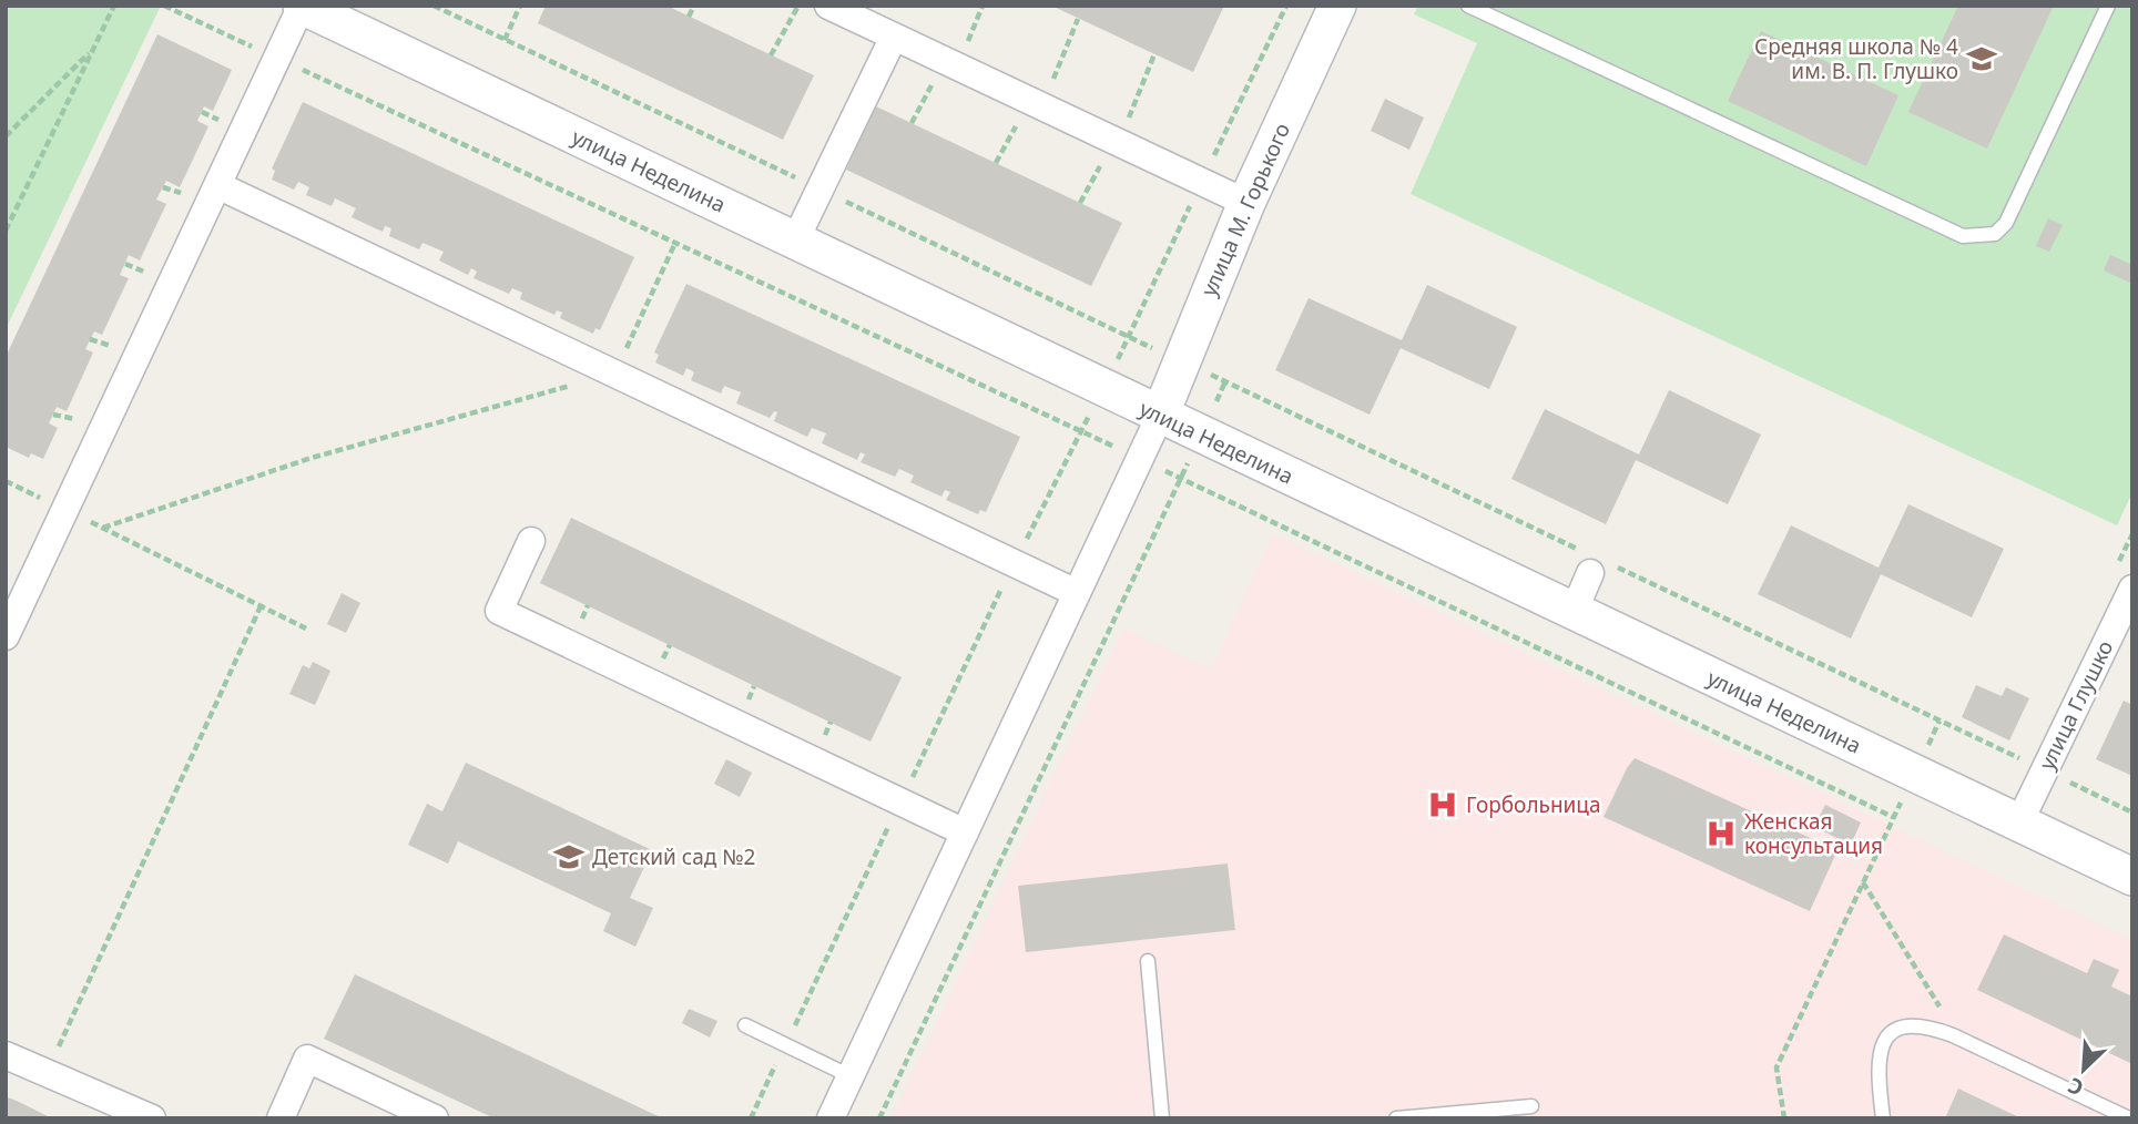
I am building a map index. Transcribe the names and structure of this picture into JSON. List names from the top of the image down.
{
  "streets": {
    "street": ["улица Неделина", "улица М. Горького", "улица Глушко"]
  },
  "crossings": [
    ["улица Неделина", "улица М. Горького"],
    ["улица Неделина", "улица Глушко"]
  ],
  "places": {
    "school or university": ["Средняя школа № 4 им. В. П. Глушко", "Детский сад №2"],
    "hospital": ["Горбольница", "Женская консультация"]
  },
  "north": "bottom left"
}
